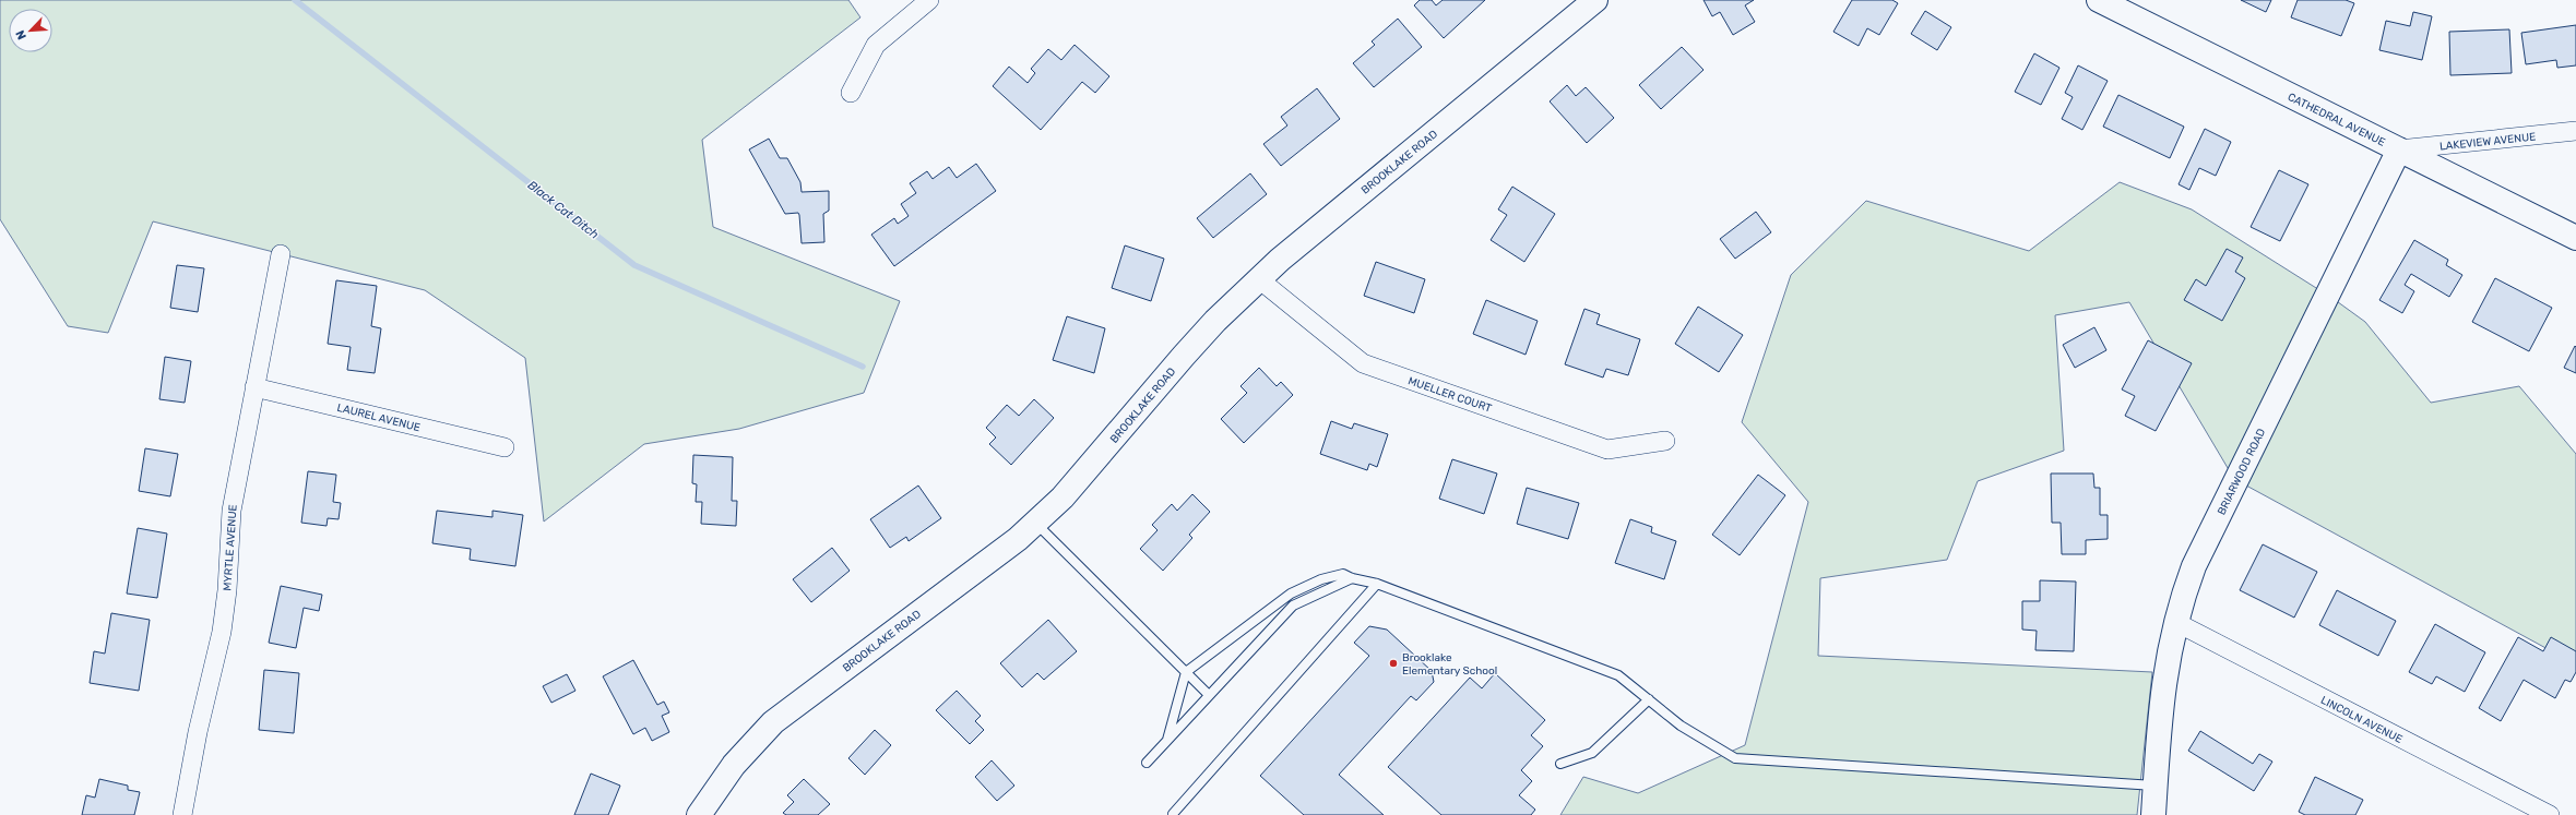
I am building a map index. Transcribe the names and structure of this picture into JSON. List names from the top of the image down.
{
  "streets": {
    "street": [
      "CATHEDRAL AVENUE",
      "LAKEVIEW AVENUE",
      "BROOKLAKE ROAD",
      "MUELLER COURT",
      "LAUREL AVENUE",
      "BRIARWOOD ROAD",
      "MYRTLE AVENUE",
      "LINCOLN AVENUE"
    ]
  },
  "crossings": [
    ["CATHEDRAL AVENUE", "LAKEVIEW AVENUE"],
    ["CATHEDRAL AVENUE", "BRIARWOOD ROAD"],
    ["LAKEVIEW AVENUE", "BRIARWOOD ROAD"],
    ["BROOKLAKE ROAD", "MUELLER COURT"],
    ["LAUREL AVENUE", "MYRTLE AVENUE"],
    ["BRIARWOOD ROAD", "LINCOLN AVENUE"]
  ],
  "water": ["Black Cat Ditch"],
  "places": ["Brooklake Elementary School"],
  "north": "bottom left"
}
